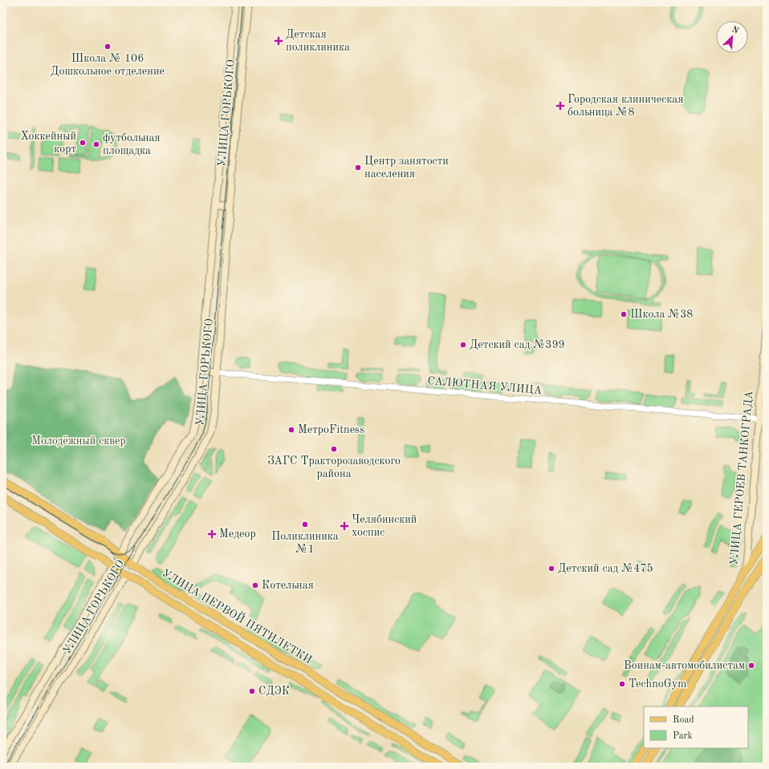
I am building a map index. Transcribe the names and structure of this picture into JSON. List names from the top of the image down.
{
  "streets": {
    "main road": [
      "УЛИЦА ГОРЬКОГО",
      "САЛЮТНАЯ УЛИЦА",
      "УЛИЦА ГЕРОЕВ ТАНКОГРАДА",
      "УЛИЦА ПЕРВОЙ ПЯТИЛЕТКИ"
    ]
  },
  "crossings": [
    ["УЛИЦА ГОРЬКОГО", "САЛЮТНАЯ УЛИЦА"],
    ["УЛИЦА ГОРЬКОГО", "УЛИЦА ПЕРВОЙ ПЯТИЛЕТКИ"],
    ["САЛЮТНАЯ УЛИЦА", "УЛИЦА ГЕРОЕВ ТАНКОГРАДА"]
  ],
  "parks": ["Молодёжный сквер"],
  "places": {
    "health": [
      "Детская поликлиника",
      "Городская клиническая больница №8",
      "Челябинский хоспис",
      "Медеор"
    ],
    "other": [
      "Школа № 106 Дошкольное отделение",
      "Хоккейный корт",
      "футбольная площадка",
      "Центр занятости населения",
      "Школа №38",
      "Детский сад №399",
      "МетроFitness",
      "ЗАГС Тракторозаводского района",
      "Поликлиника №1",
      "Детский сад №475",
      "Котельная",
      "Воинам-автомобилистам",
      "TechnoGym",
      "СДЭК"
    ]
  },
  "legend": ["Road", "Park"],
  "north": "top right"
}
